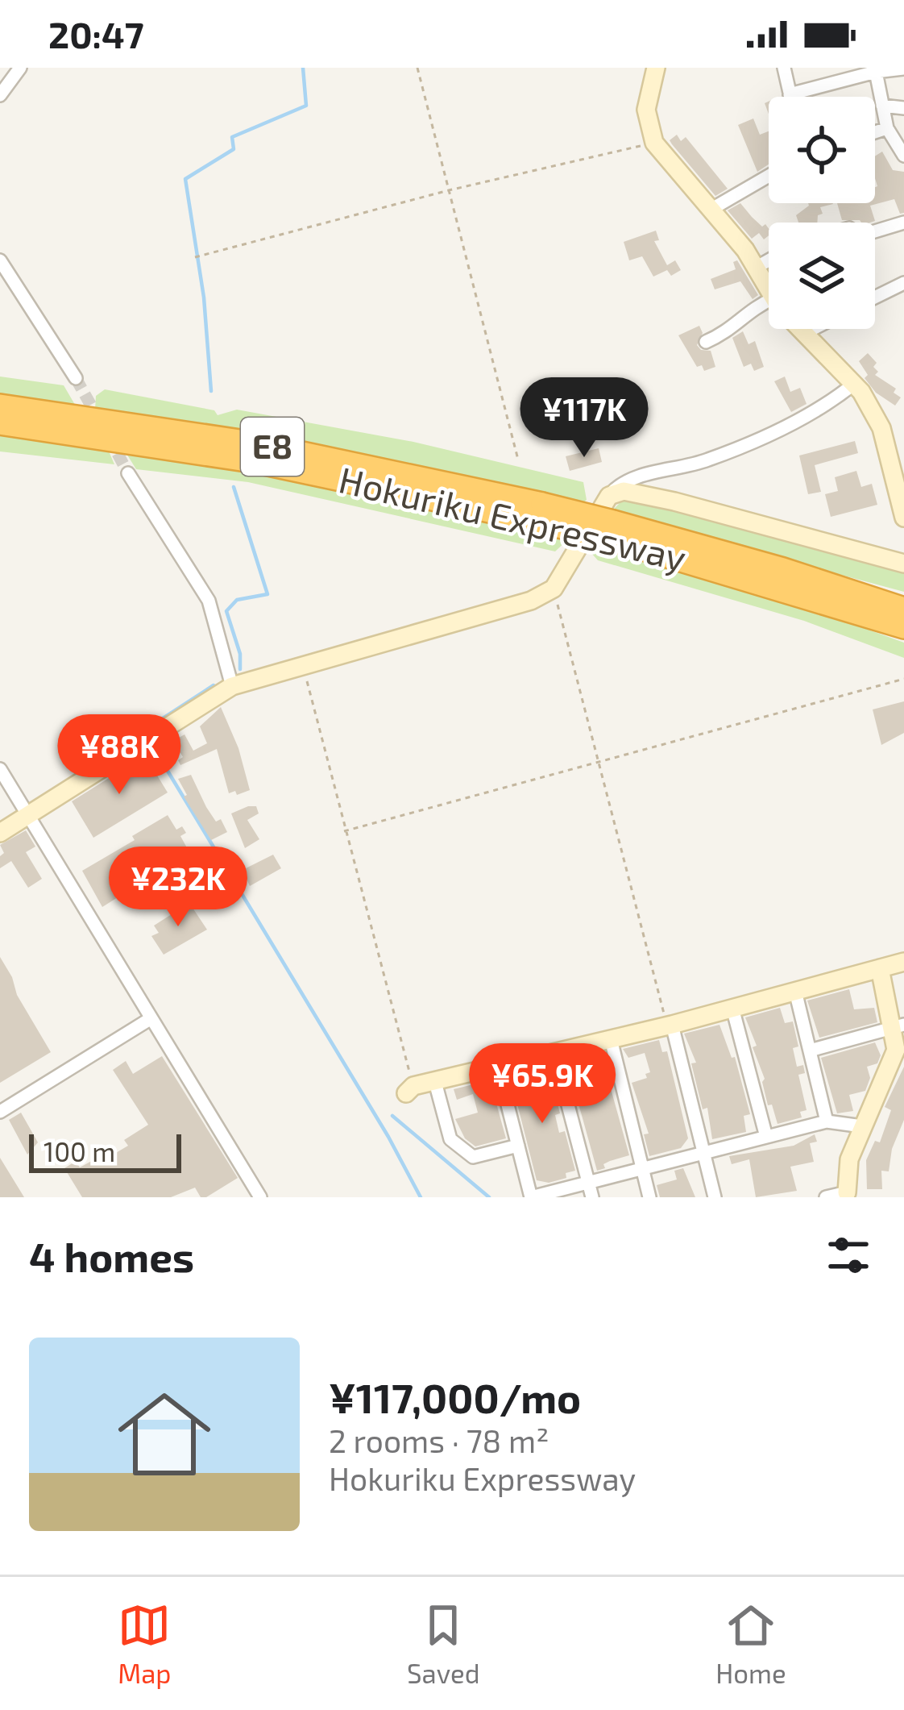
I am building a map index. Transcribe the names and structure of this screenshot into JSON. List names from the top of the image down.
{
  "streets": {
    "highway": ["E8", "Hokuriku Expressway"]
  },
  "scale_bar": "100 m",
  "page": {
    "status": "20:47",
    "price": [
      "¥117K",
      "¥88K",
      "¥232K",
      "¥65.9K"
    ],
    "scale": "100 m",
    "heading": "4 homes",
    "list": [
      {
        "name": "¥117,000/mo",
        "note": "2 rooms · 78 m² · Hokuriku Expressway"
      }
    ],
    "tabs": ["Map", "Saved", "Home"]
  }
}
